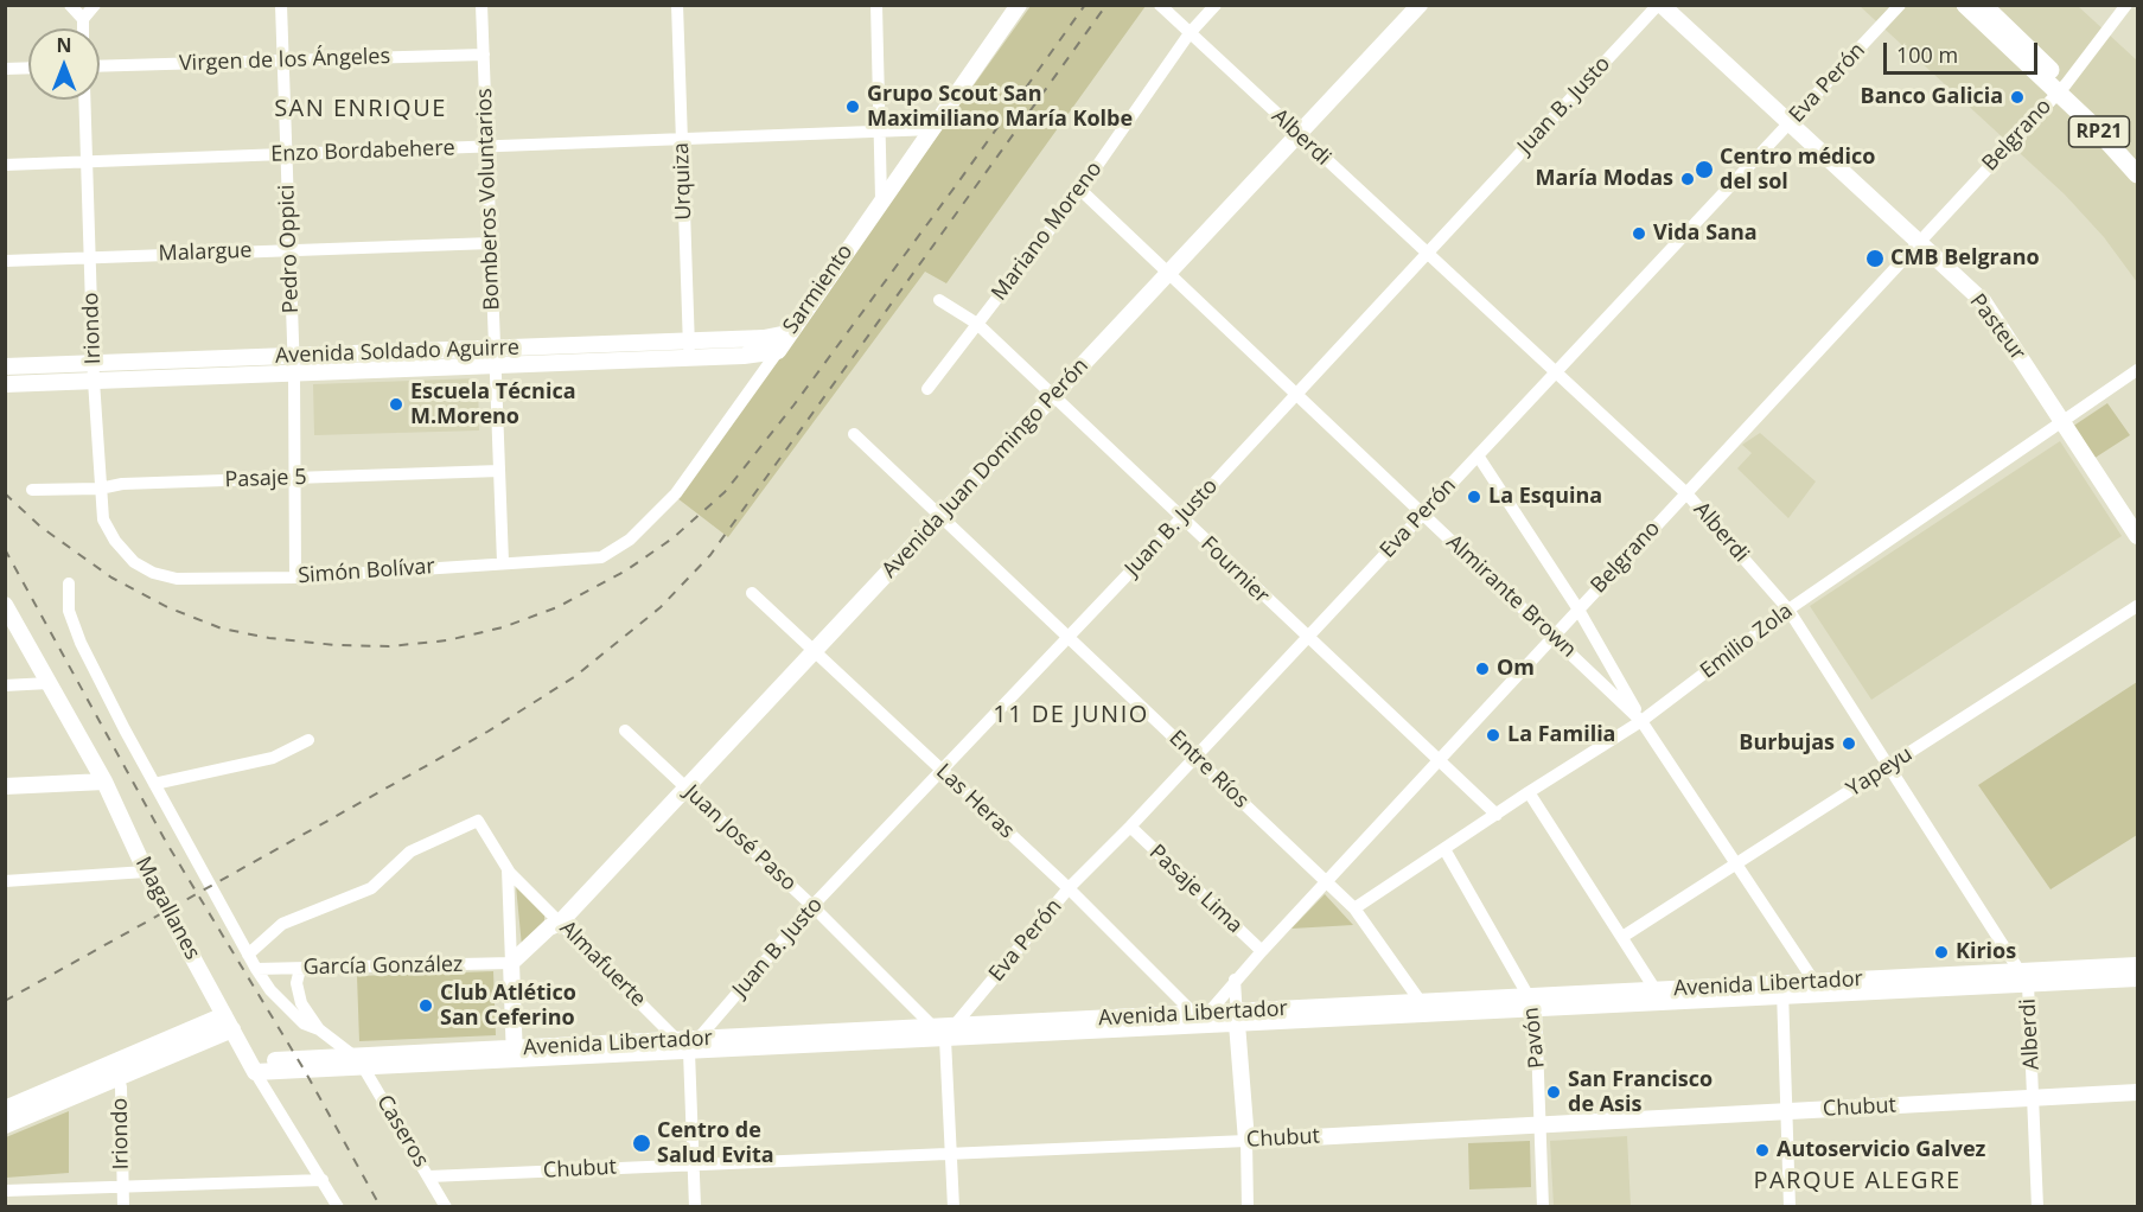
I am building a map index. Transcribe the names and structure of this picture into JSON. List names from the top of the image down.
{
  "streets": {
    "main road": [
      "RP21",
      "Sarmiento",
      "Pasteur",
      "Avenida Soldado Aguirre",
      "Avenida Juan Domingo Perón",
      "Magallanes",
      "Avenida Libertador",
      "Chubut"
    ],
    "street": [
      "Virgen de los Ángeles",
      "Eva Perón",
      "Juan B. Justo",
      "Belgrano",
      "Alberdi",
      "Enzo Bordabehere",
      "Urquiza",
      "Bomberos Voluntarios",
      "Mariano Moreno",
      "Pedro Oppici",
      "Malargue",
      "Iriondo",
      "Pasaje 5",
      "Fournier",
      "Simón Bolívar",
      "Almirante Brown",
      "Emilio Zola",
      "Entre Ríos",
      "Yapeyu",
      "Las Heras",
      "Juan José Paso",
      "Pasaje Lima",
      "Almafuerte",
      "García González",
      "Pavón",
      "Caseros"
    ]
  },
  "crossings": [
    ["Virgen de los Ángeles", "Bomberos Voluntarios"],
    ["Virgen de los Ángeles", "Pedro Oppici"],
    ["Eva Perón", "Alberdi"],
    ["Eva Perón", "Pasteur"],
    ["Eva Perón", "Fournier"],
    ["Eva Perón", "Almirante Brown"],
    ["Eva Perón", "Entre Ríos"],
    ["Eva Perón", "Las Heras"],
    ["Eva Perón", "Juan José Paso"],
    ["Eva Perón", "Pasaje Lima"],
    ["Eva Perón", "Avenida Libertador"],
    ["Juan B. Justo", "Alberdi"],
    ["Juan B. Justo", "Pasteur"],
    ["Juan B. Justo", "Fournier"],
    ["Juan B. Justo", "Almirante Brown"],
    ["Juan B. Justo", "Entre Ríos"],
    ["Juan B. Justo", "Las Heras"],
    ["Juan B. Justo", "Juan José Paso"],
    ["Juan B. Justo", "Almafuerte"],
    ["Juan B. Justo", "Avenida Libertador"],
    ["RP21", "Belgrano"],
    ["Belgrano", "Alberdi"],
    ["Belgrano", "Pasteur"],
    ["Belgrano", "Fournier"],
    ["Belgrano", "Almirante Brown"],
    ["Belgrano", "Entre Ríos"],
    ["Belgrano", "Las Heras"],
    ["Belgrano", "Pasaje Lima"],
    ["Belgrano", "Avenida Libertador"],
    ["Alberdi", "Mariano Moreno"],
    ["Alberdi", "Avenida Juan Domingo Perón"],
    ["Alberdi", "Emilio Zola"],
    ["Alberdi", "Yapeyu"],
    ["Alberdi", "Avenida Libertador"],
    ["Alberdi", "Chubut"],
    ["Enzo Bordabehere", "Urquiza"],
    ["Enzo Bordabehere", "Bomberos Voluntarios"],
    ["Enzo Bordabehere", "Pedro Oppici"],
    ["Enzo Bordabehere", "Sarmiento"],
    ["Enzo Bordabehere", "Iriondo"],
    ["Urquiza", "Avenida Soldado Aguirre"],
    ["Bomberos Voluntarios", "Malargue"],
    ["Bomberos Voluntarios", "Avenida Soldado Aguirre"],
    ["Bomberos Voluntarios", "Pasaje 5"],
    ["Bomberos Voluntarios", "Simón Bolívar"],
    ["Mariano Moreno", "Fournier"],
    ["Mariano Moreno", "Almirante Brown"],
    ["Pedro Oppici", "Malargue"],
    ["Pedro Oppici", "Avenida Soldado Aguirre"],
    ["Pedro Oppici", "Pasaje 5"],
    ["Pedro Oppici", "Simón Bolívar"],
    ["Malargue", "Iriondo"],
    ["Sarmiento", "Avenida Soldado Aguirre"],
    ["Sarmiento", "Simón Bolívar"],
    ["Pasteur", "Emilio Zola"],
    ["Iriondo", "Avenida Soldado Aguirre"],
    ["Iriondo", "Pasaje 5"],
    ["Iriondo", "Simón Bolívar"],
    ["Avenida Juan Domingo Perón", "Fournier"],
    ["Avenida Juan Domingo Perón", "Almirante Brown"],
    ["Avenida Juan Domingo Perón", "Entre Ríos"],
    ["Avenida Juan Domingo Perón", "Las Heras"],
    ["Avenida Juan Domingo Perón", "Juan José Paso"],
    ["Avenida Juan Domingo Perón", "Almafuerte"],
    ["Avenida Juan Domingo Perón", "García González"],
    ["Fournier", "Emilio Zola"],
    ["Almirante Brown", "Emilio Zola"],
    ["Almirante Brown", "Yapeyu"],
    ["Almirante Brown", "Avenida Libertador"],
    ["Emilio Zola", "Entre Ríos"],
    ["Emilio Zola", "Pavón"],
    ["Entre Ríos", "Avenida Libertador"],
    ["Las Heras", "Avenida Libertador"],
    ["Juan José Paso", "Avenida Libertador"],
    ["Magallanes", "Avenida Libertador"],
    ["Almafuerte", "Avenida Libertador"],
    ["Avenida Libertador", "Pavón"],
    ["Avenida Libertador", "Caseros"],
    ["Pavón", "Chubut"],
    ["Chubut", "Caseros"]
  ],
  "districts": ["SAN ENRIQUE", "11 DE JUNIO", "PARQUE ALEGRE"],
  "places": [
    "Banco Galicia",
    "Grupo Scout San Maximiliano María Kolbe",
    "Centro médico del sol",
    "María Modas",
    "Vida Sana",
    "CMB Belgrano",
    "Escuela Técnica M.Moreno",
    "La Esquina",
    "Om",
    "La Familia",
    "Burbujas",
    "Kirios",
    "Club Atlético San Ceferino",
    "San Francisco de Asis",
    "Centro de Salud Evita",
    "Autoservicio Galvez"
  ],
  "scale_bar": "100 m",
  "north": "top"
}
